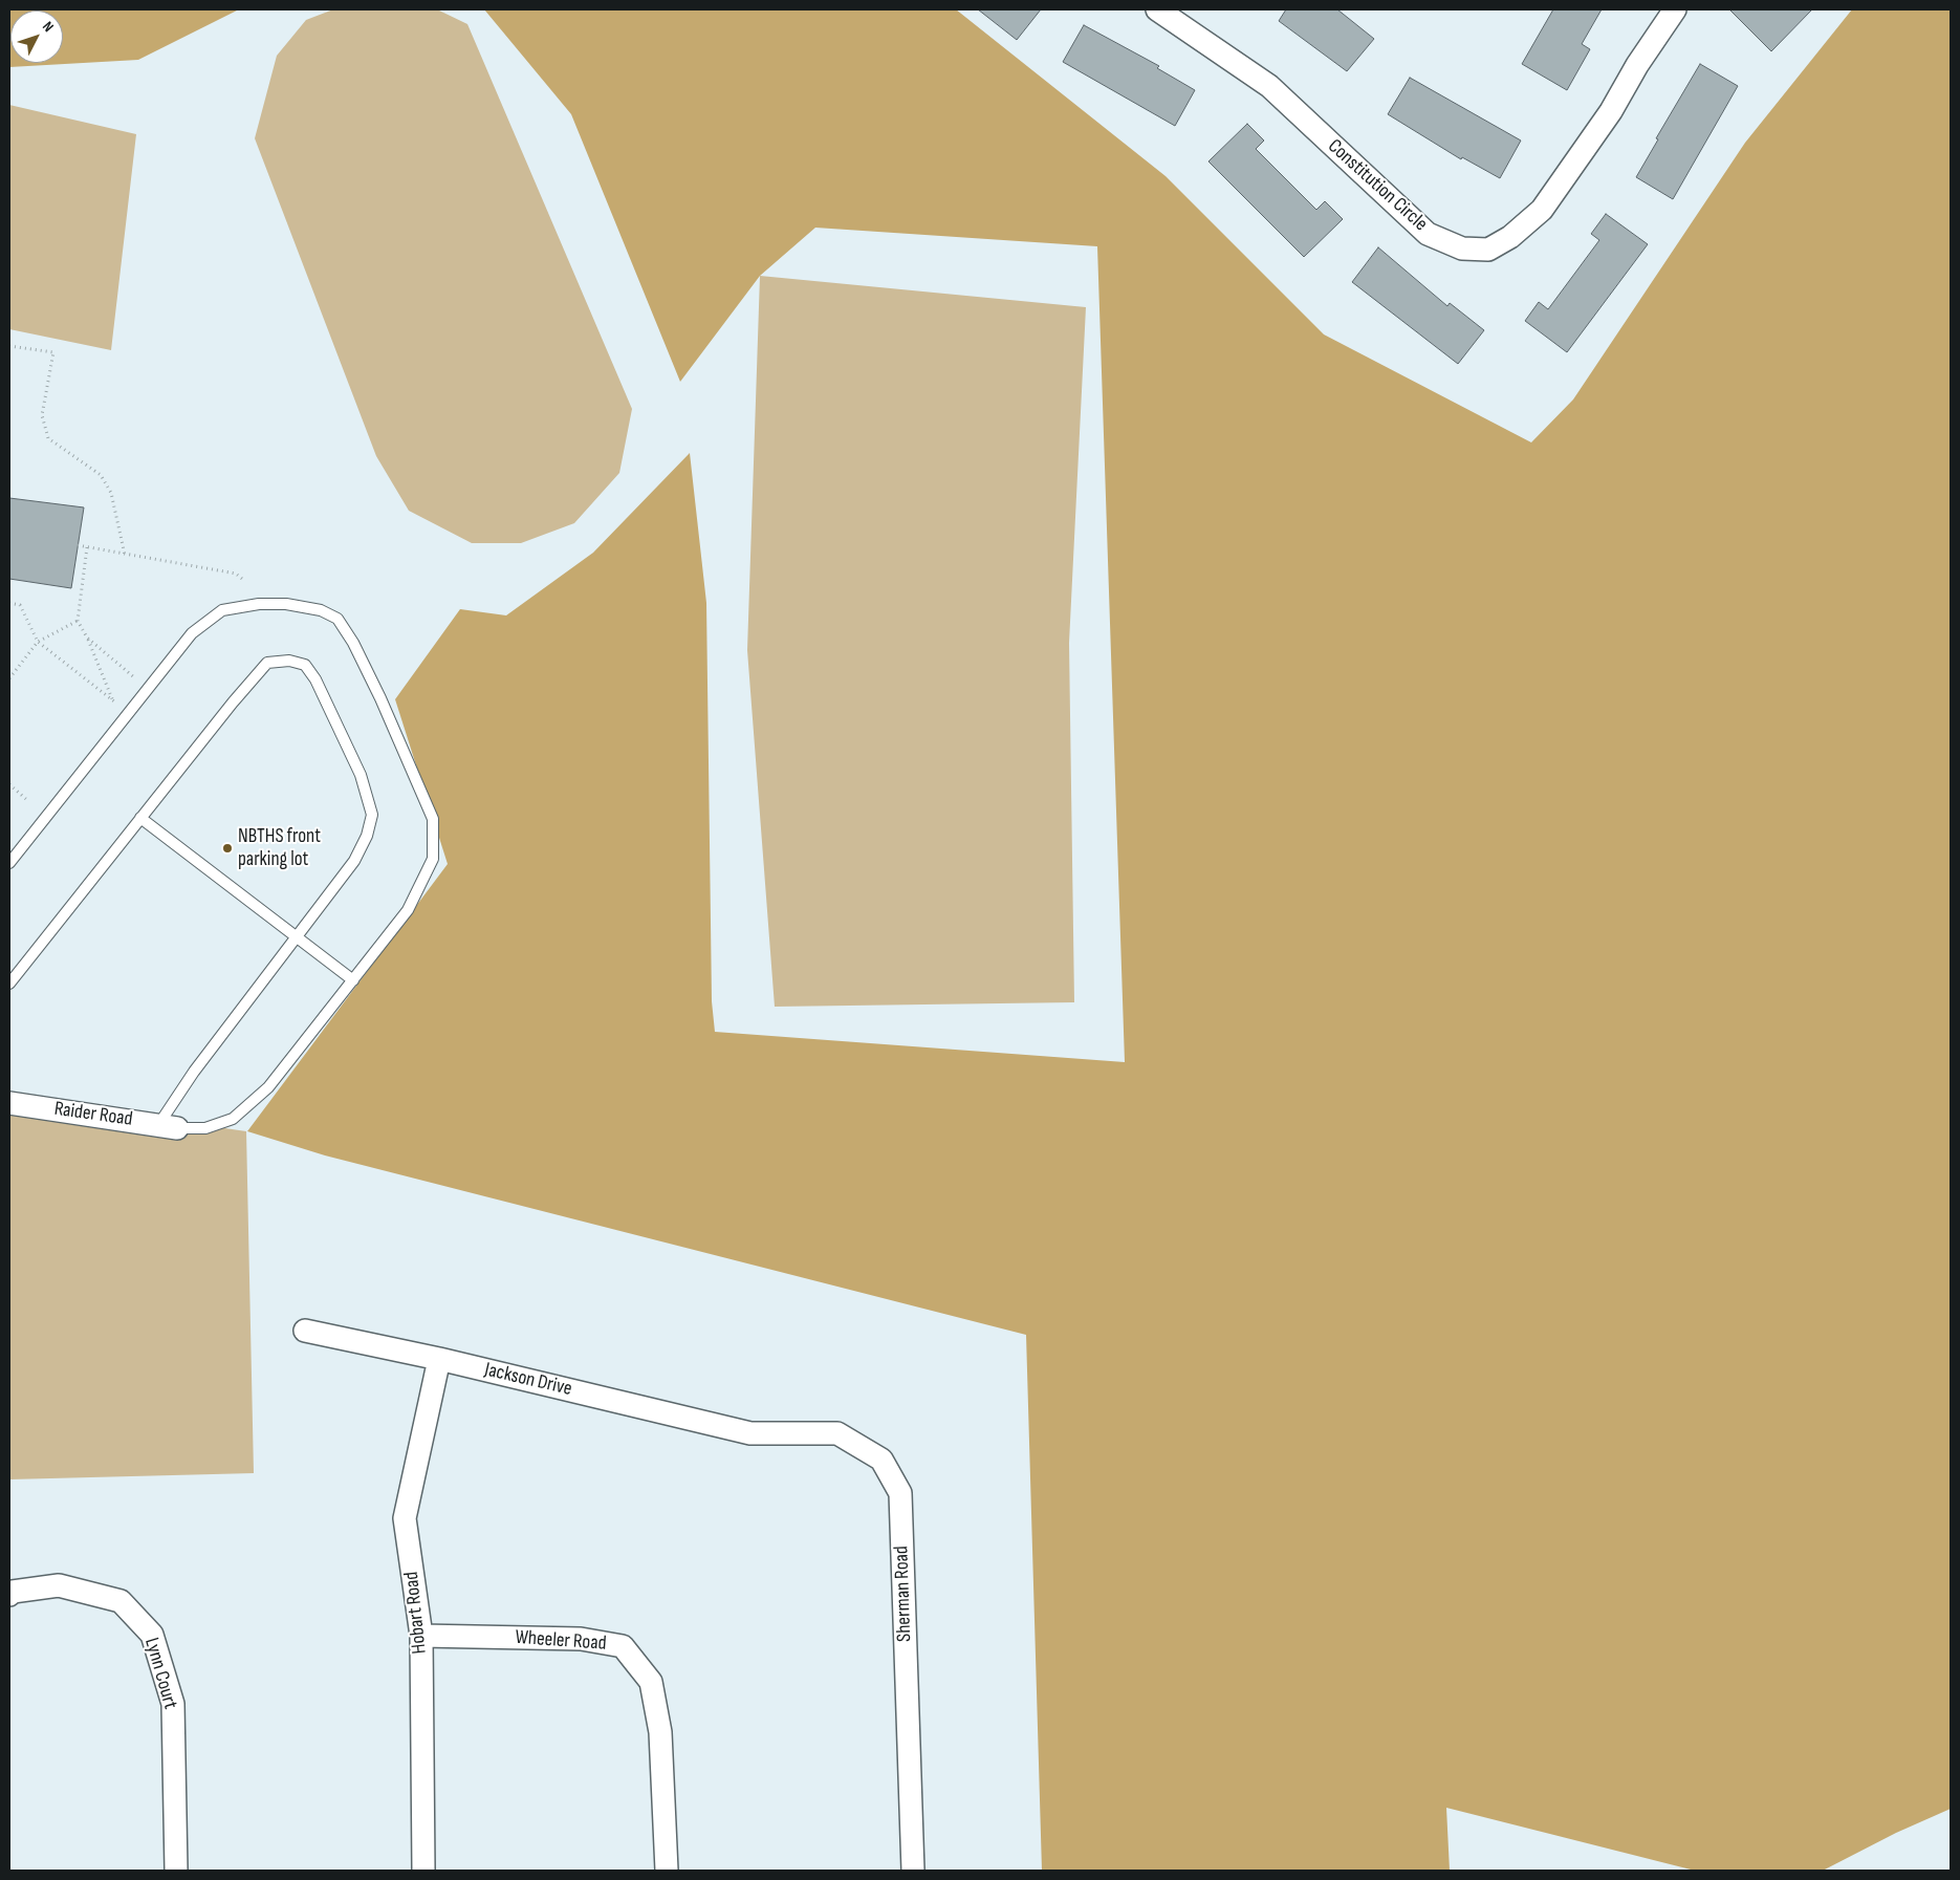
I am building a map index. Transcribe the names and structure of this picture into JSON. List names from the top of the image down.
{
  "streets": {
    "street": [
      "Constitution Circle",
      "Raider Road",
      "Jackson Drive",
      "Sherman Road",
      "Hobart Road",
      "Wheeler Road",
      "Lynn Court"
    ]
  },
  "crossings": [
    ["Jackson Drive", "Sherman Road"],
    ["Jackson Drive", "Hobart Road"],
    ["Hobart Road", "Wheeler Road"]
  ],
  "places": ["NBTHS front parking lot"],
  "north": "top right"
}
